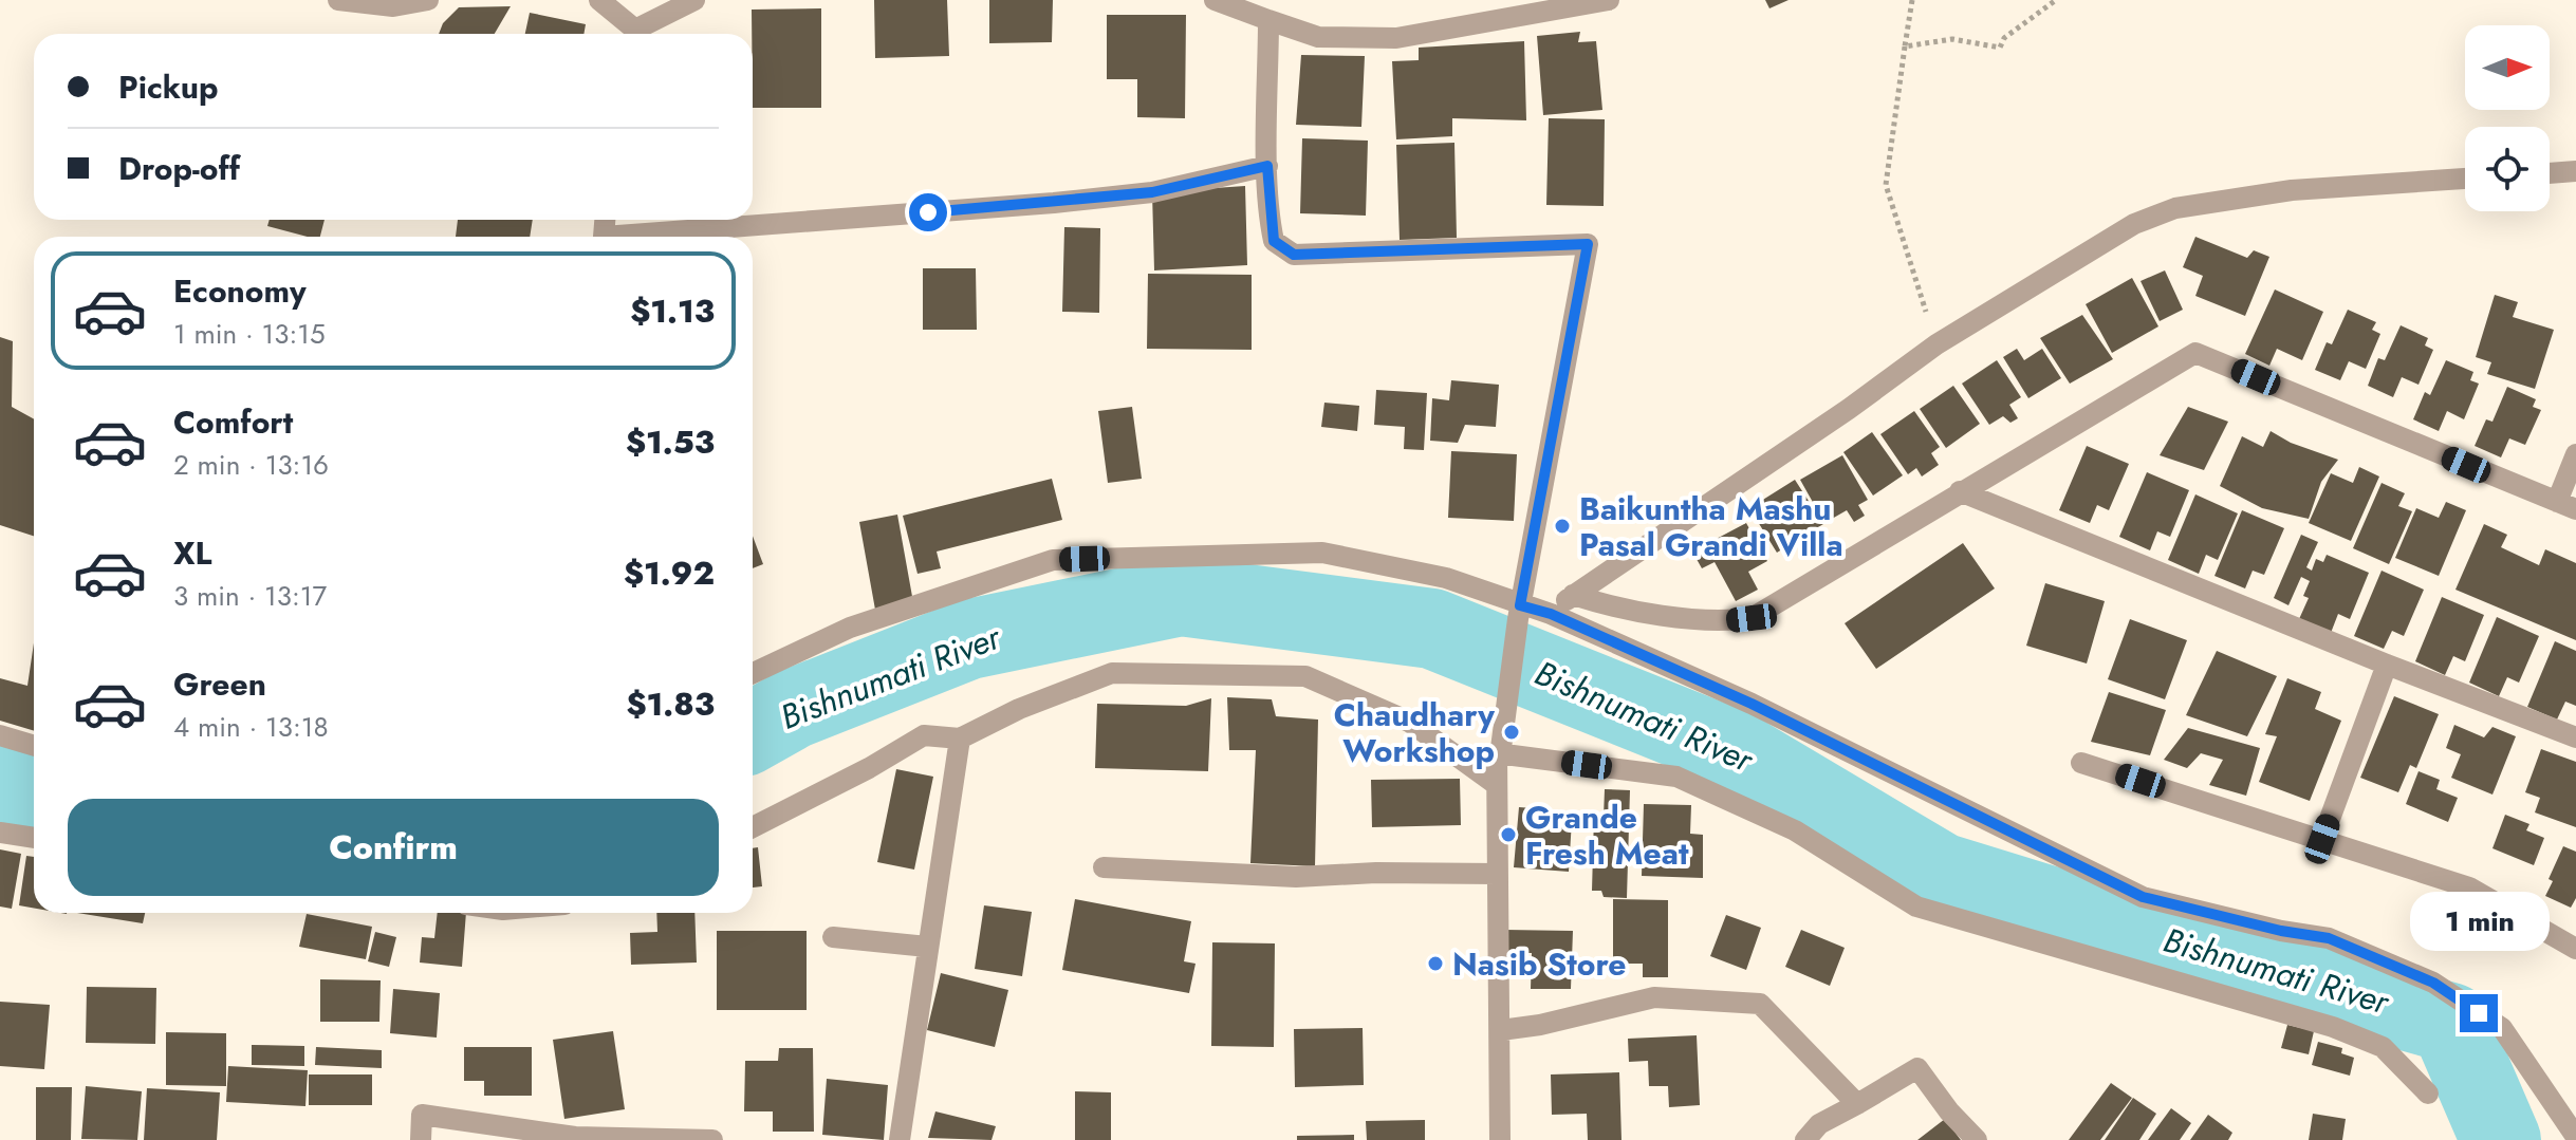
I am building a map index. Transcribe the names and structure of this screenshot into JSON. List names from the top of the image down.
{
  "water": ["Bishnumati River"],
  "places": [
    "Baikuntha Mashu Pasal Grandi Villa",
    "Chaudhary Workshop",
    "Grande Fresh Meat",
    "Nasib Store"
  ],
  "north": "right",
  "page": {
    "banner": ["Pickup", "Drop-off"],
    "list": [
      {
        "name": "Economy",
        "note": "1 min · 13:15",
        "value": "$1.13"
      },
      {
        "name": "Comfort",
        "note": "2 min · 13:16",
        "value": "$1.53"
      },
      {
        "name": "XL",
        "note": "3 min · 13:17",
        "value": "$1.92"
      },
      {
        "name": "Green",
        "note": "4 min · 13:18",
        "value": "$1.83"
      }
    ],
    "buttons": "Confirm",
    "bubble": "1 min"
  }
}
